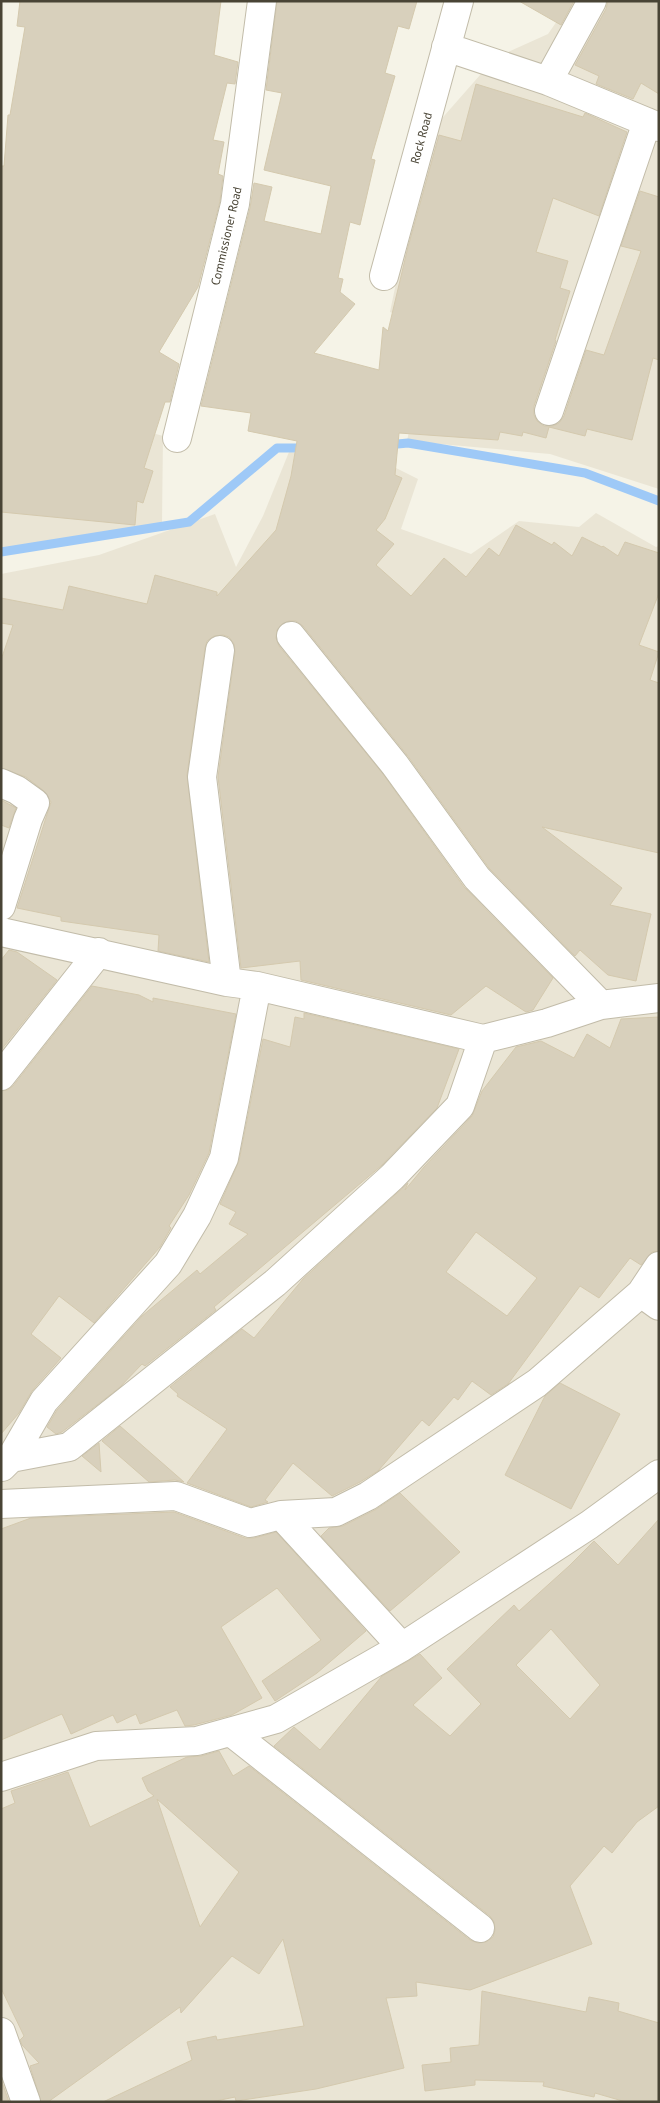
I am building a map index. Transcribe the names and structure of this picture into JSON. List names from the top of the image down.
{
  "streets": {
    "street": ["Rock Road", "Commissioner Road"]
  }
}
